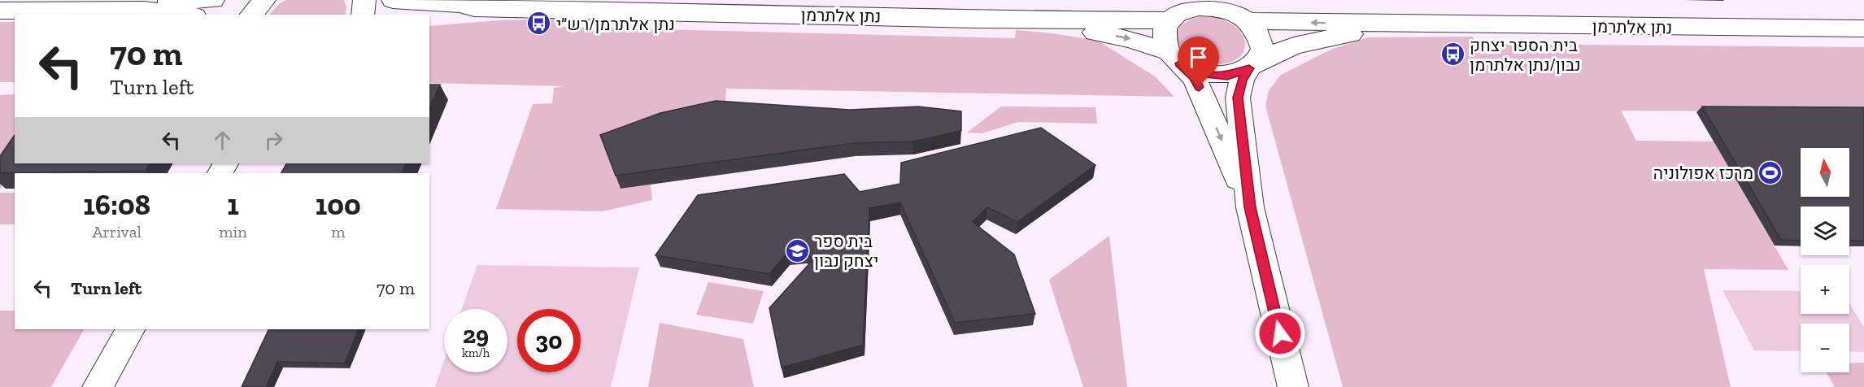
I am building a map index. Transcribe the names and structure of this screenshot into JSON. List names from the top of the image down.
{
  "streets": {
    "street": ["נתן אלתרמן"]
  },
  "places": {
    "bus stop": ["נתן אלתרמן/רש״י", "בית הספר יצחק נבון/נתן אלתרמן"],
    "sports": ["מרכז אפולוניה"],
    "school or university": ["בית ספר יצחק נבון"]
  },
  "north": "top",
  "page": {
    "turn": ["70 m", "Turn left"],
    "map_buttons": ["+", "−"],
    "eta": [
      "16:08",
      "Arrival",
      "1",
      "min",
      "100",
      "m"
    ],
    "list": [
      {
        "name": "Turn left",
        "value": "70 m"
      }
    ],
    "speed": "29 km/h",
    "limit": "30"
  }
}
